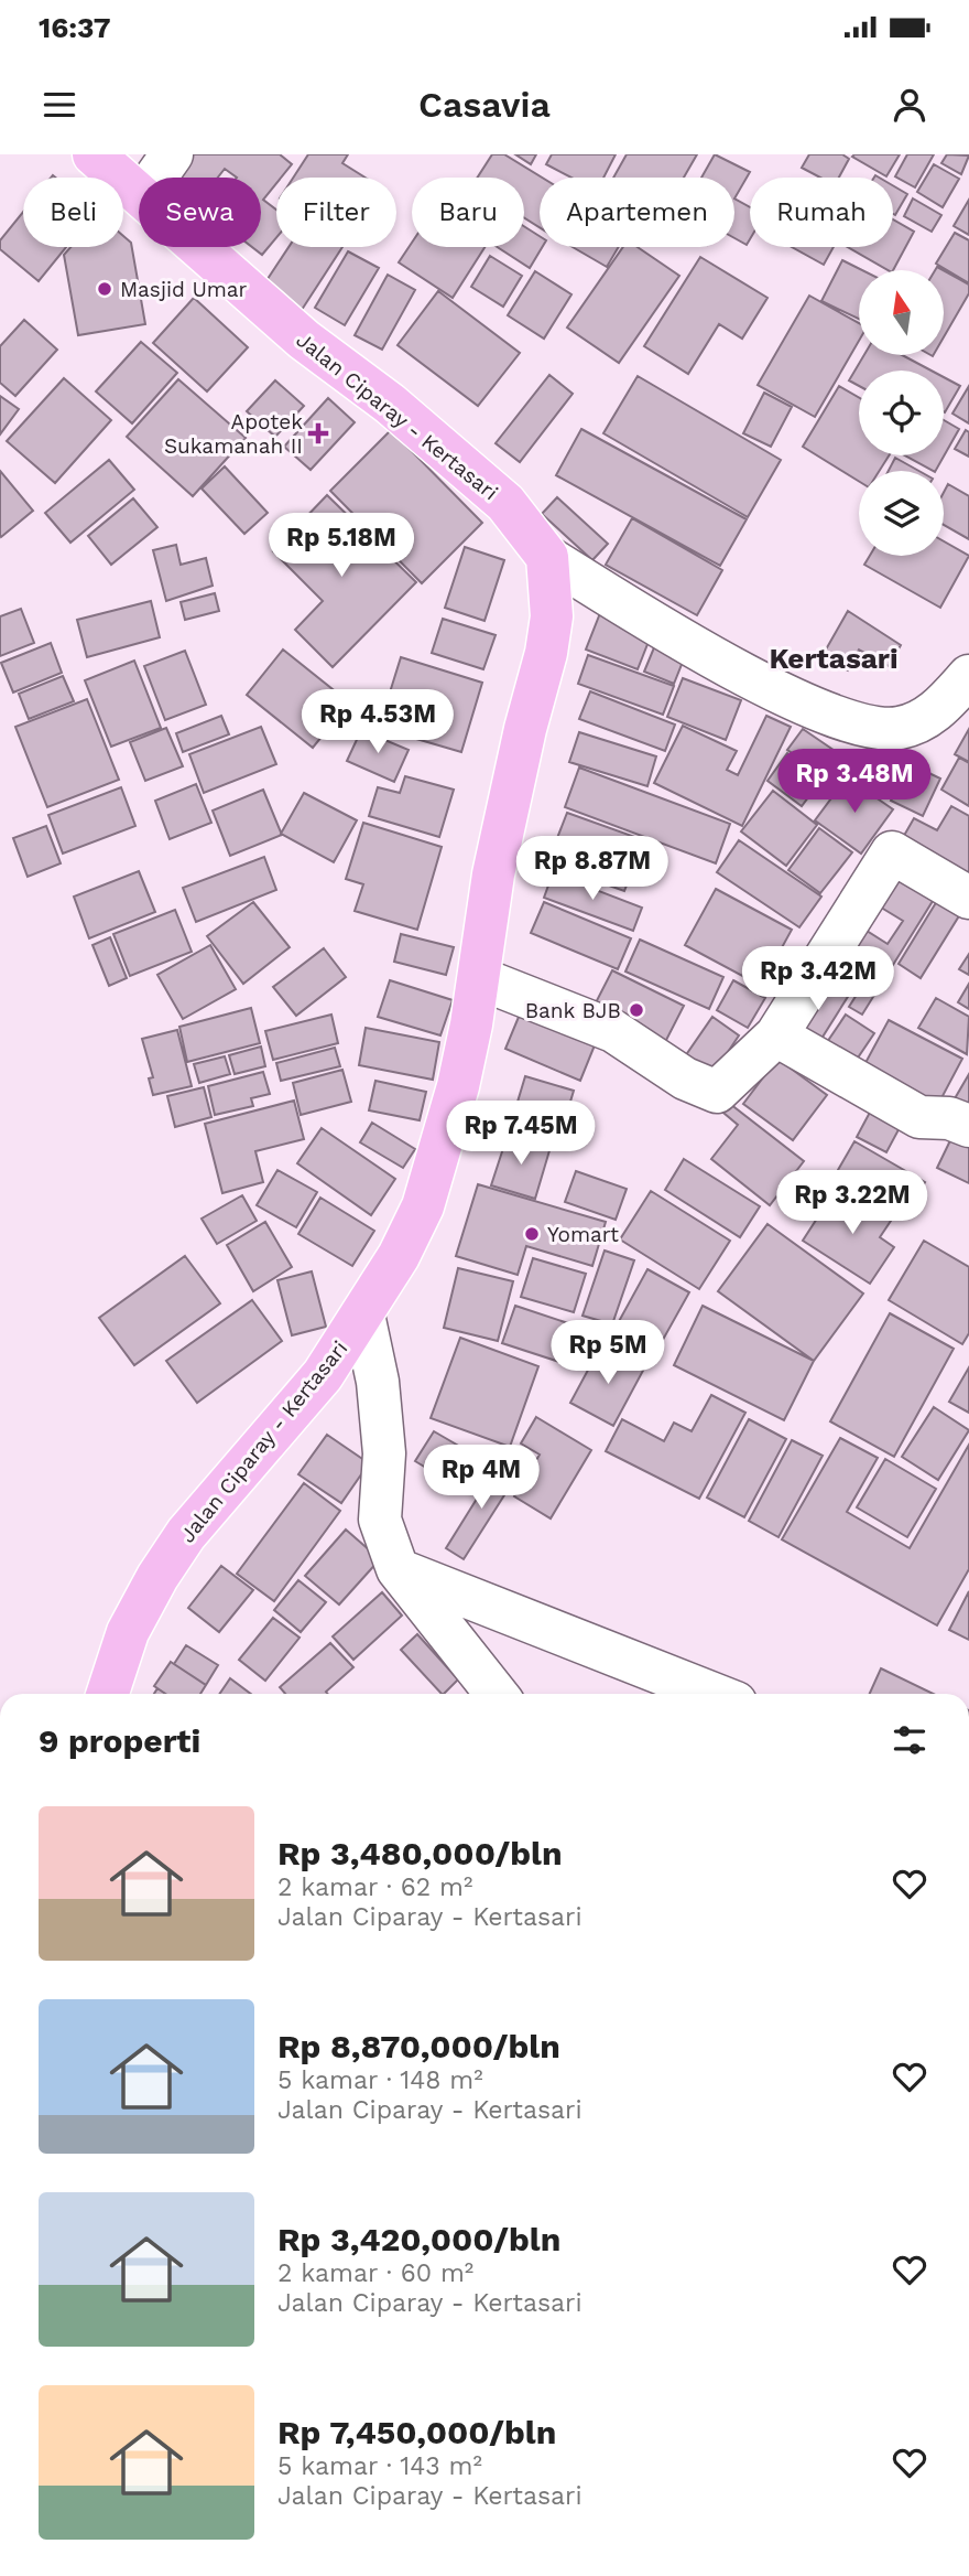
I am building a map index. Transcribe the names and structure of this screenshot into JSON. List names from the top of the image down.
{
  "streets": {
    "main road": ["Jalan Ciparay - Kertasari"]
  },
  "districts": ["Kertasari"],
  "places": {
    "other": ["Masjid Umar", "Bank BJB", "Yomart"],
    "health": ["Apotek Sukamanah II"]
  },
  "north": "top",
  "page": {
    "status": "16:37",
    "header": "Casavia",
    "chip": [
      "Beli",
      "Sewa",
      "Filter",
      "Baru",
      "Apartemen",
      "Rumah"
    ],
    "price": [
      "Rp 5.18M",
      "Rp 4.53M",
      "Rp 3.48M",
      "Rp 8.87M",
      "Rp 3.42M",
      "Rp 7.45M",
      "Rp 3.22M",
      "Rp 5M",
      "Rp 4M"
    ],
    "heading": "9 properti",
    "list": [
      {
        "name": "Rp 3,480,000/bln",
        "note": "2 kamar · 62 m² · Jalan Ciparay - Kertasari"
      },
      {
        "name": "Rp 8,870,000/bln",
        "note": "5 kamar · 148 m² · Jalan Ciparay - Kertasari"
      },
      {
        "name": "Rp 3,420,000/bln",
        "note": "2 kamar · 60 m² · Jalan Ciparay - Kertasari"
      },
      {
        "name": "Rp 7,450,000/bln",
        "note": "5 kamar · 143 m² · Jalan Ciparay - Kertasari"
      }
    ]
  }
}
